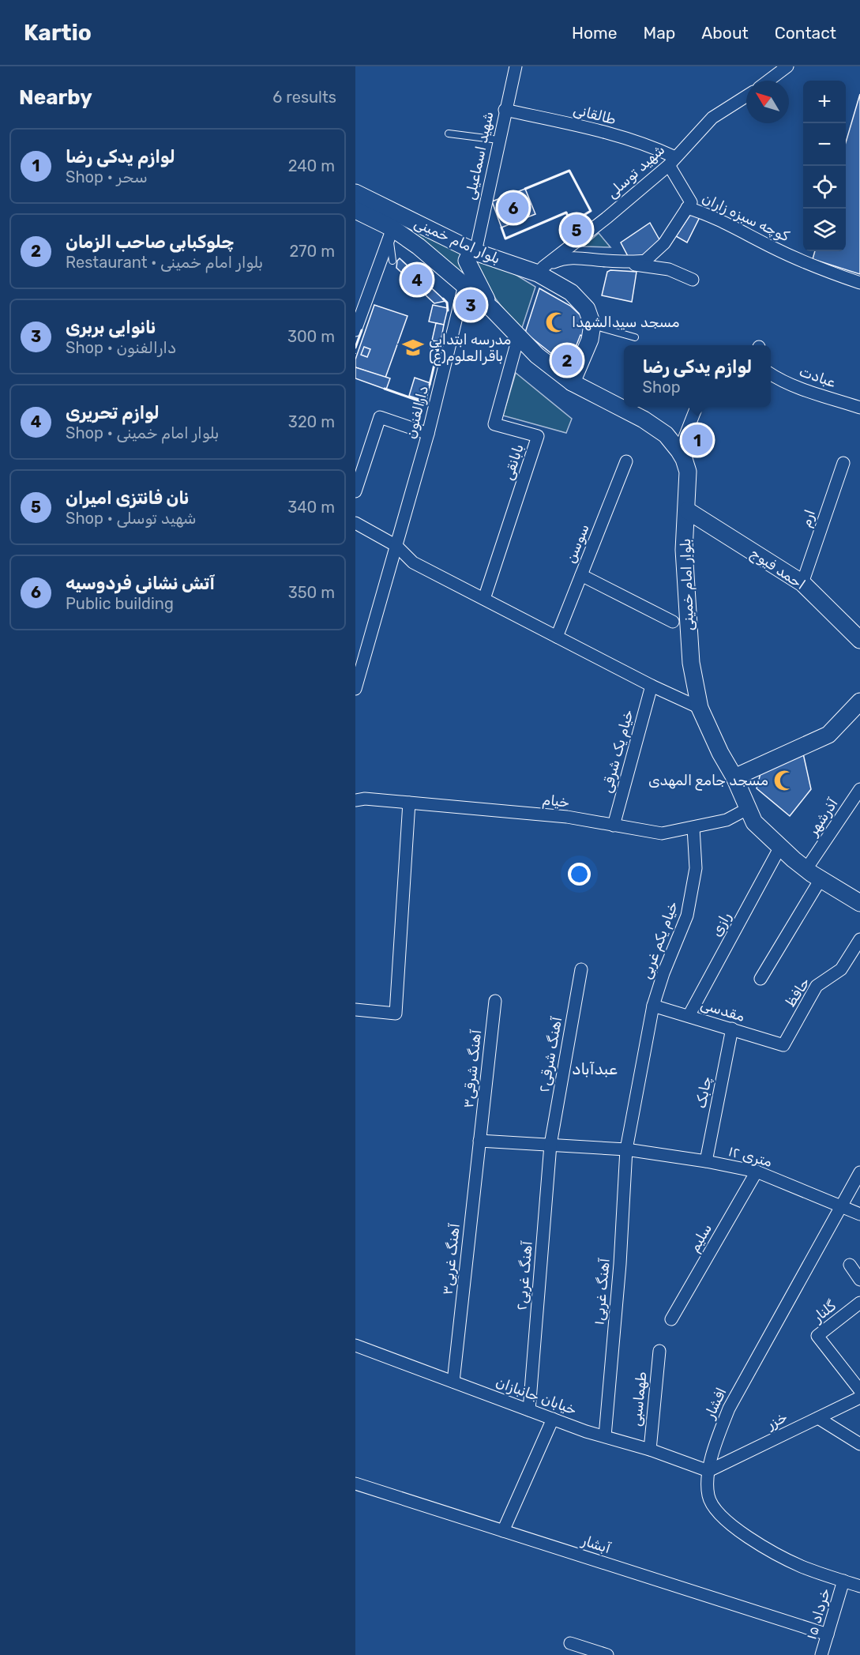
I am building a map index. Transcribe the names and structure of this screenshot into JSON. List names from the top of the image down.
{
  "streets": {
    "street": [
      "طالقانی",
      "شهید اسماعیلی",
      "شهید توسلی",
      "کوچه سبزه زاران",
      "بلوار امام خمینی",
      "عبادت",
      "دارالفنون",
      "بابانقی",
      "ارم",
      "سوسن",
      "احمد فیوج",
      "خیام یک شرقی",
      "خیام",
      "آذرشهر",
      "رازی",
      "خیام یکم غربی",
      "حافظ",
      "مقدسی",
      "آهنگ شرقی۲",
      "آهنگ شرقی۳",
      "چابک",
      "۱۲ متری",
      "سلیم",
      "آهنگ غربی۳",
      "آهنگ غربی۲",
      "آهنگ غربی۱",
      "گلنار",
      "خیابان جانبازان",
      "طهماسبی",
      "افشار",
      "خزر",
      "آبشار",
      "۱۵ خرداد"
    ]
  },
  "crossings": [
    ["طالقانی", "شهید اسماعیلی"],
    ["طالقانی", "شهید توسلی"],
    ["شهید اسماعیلی", "بلوار امام خمینی"],
    ["شهید توسلی", "بلوار امام خمینی"],
    ["بلوار امام خمینی", "دارالفنون"],
    ["بلوار امام خمینی", "بابانقی"],
    ["بلوار امام خمینی", "احمد فیوج"],
    ["بلوار امام خمینی", "خیام"],
    ["بلوار امام خمینی", "آذرشهر"],
    ["بلوار امام خمینی", "رازی"],
    ["ارم", "احمد فیوج"],
    ["خیام یک شرقی", "خیام"],
    ["خیام", "خیام یکم غربی"],
    ["رازی", "مقدسی"],
    ["خیام یکم غربی", "مقدسی"],
    ["خیام یکم غربی", "۱۲ متری"],
    ["خیام یکم غربی", "آهنگ غربی۱"],
    ["حافظ", "مقدسی"],
    ["مقدسی", "چابک"],
    ["آهنگ شرقی۲", "۱۲ متری"],
    ["آهنگ شرقی۲", "آهنگ غربی۲"],
    ["آهنگ شرقی۳", "۱۲ متری"],
    ["آهنگ شرقی۳", "آهنگ غربی۳"],
    ["چابک", "۱۲ متری"],
    ["۱۲ متری", "سلیم"],
    ["۱۲ متری", "آهنگ غربی۳"],
    ["۱۲ متری", "آهنگ غربی۲"],
    ["۱۲ متری", "آهنگ غربی۱"],
    ["۱۲ متری", "افشار"],
    ["آهنگ غربی۳", "خیابان جانبازان"],
    ["آهنگ غربی۲", "خیابان جانبازان"],
    ["آهنگ غربی۱", "خیابان جانبازان"],
    ["خیابان جانبازان", "طهماسبی"],
    ["خیابان جانبازان", "افشار"],
    ["خیابان جانبازان", "خزر"],
    ["افشار", "خزر"],
    ["افشار", "۱۵ خرداد"],
    ["آبشار", "۱۵ خرداد"]
  ],
  "districts": ["عبدآباد"],
  "places": {
    "mosque": ["مسجد سیدالشهدا", "مسجد جامع المهدی"],
    "school or university": ["مدرسه ابتدایی باقرالعلوم(ع)"]
  },
  "north": "top left",
  "page": {
    "header": "Kartio",
    "nav": [
      "Home",
      "Map",
      "About",
      "Contact"
    ],
    "heading": ["Nearby", "6 results"],
    "map_buttons": ["+", "−"],
    "list": [
      {
        "mark": "1",
        "name": "لوازم یدکی رضا",
        "note": "Shop · سحر",
        "value": "240 m"
      },
      {
        "mark": "2",
        "name": "چلوکبابی صاحب الزمان",
        "note": "Restaurant · بلوار امام خمینی",
        "value": "270 m"
      },
      {
        "mark": "3",
        "name": "نانوایی بربری",
        "note": "Shop · دارالفنون",
        "value": "300 m"
      },
      {
        "mark": "4",
        "name": "لوازم تحریری",
        "note": "Shop · بلوار امام خمینی",
        "value": "320 m"
      },
      {
        "mark": "5",
        "name": "نان فانتزی امیران",
        "note": "Shop · شهید توسلی",
        "value": "340 m"
      },
      {
        "mark": "6",
        "name": "آتش نشانی فردوسیه",
        "note": "Public building",
        "value": "350 m"
      }
    ],
    "pins": [
      "6",
      "5",
      "4",
      "3",
      "2",
      "1"
    ],
    "popup": ["لوازم یدکی رضا", "Shop"]
  }
}
